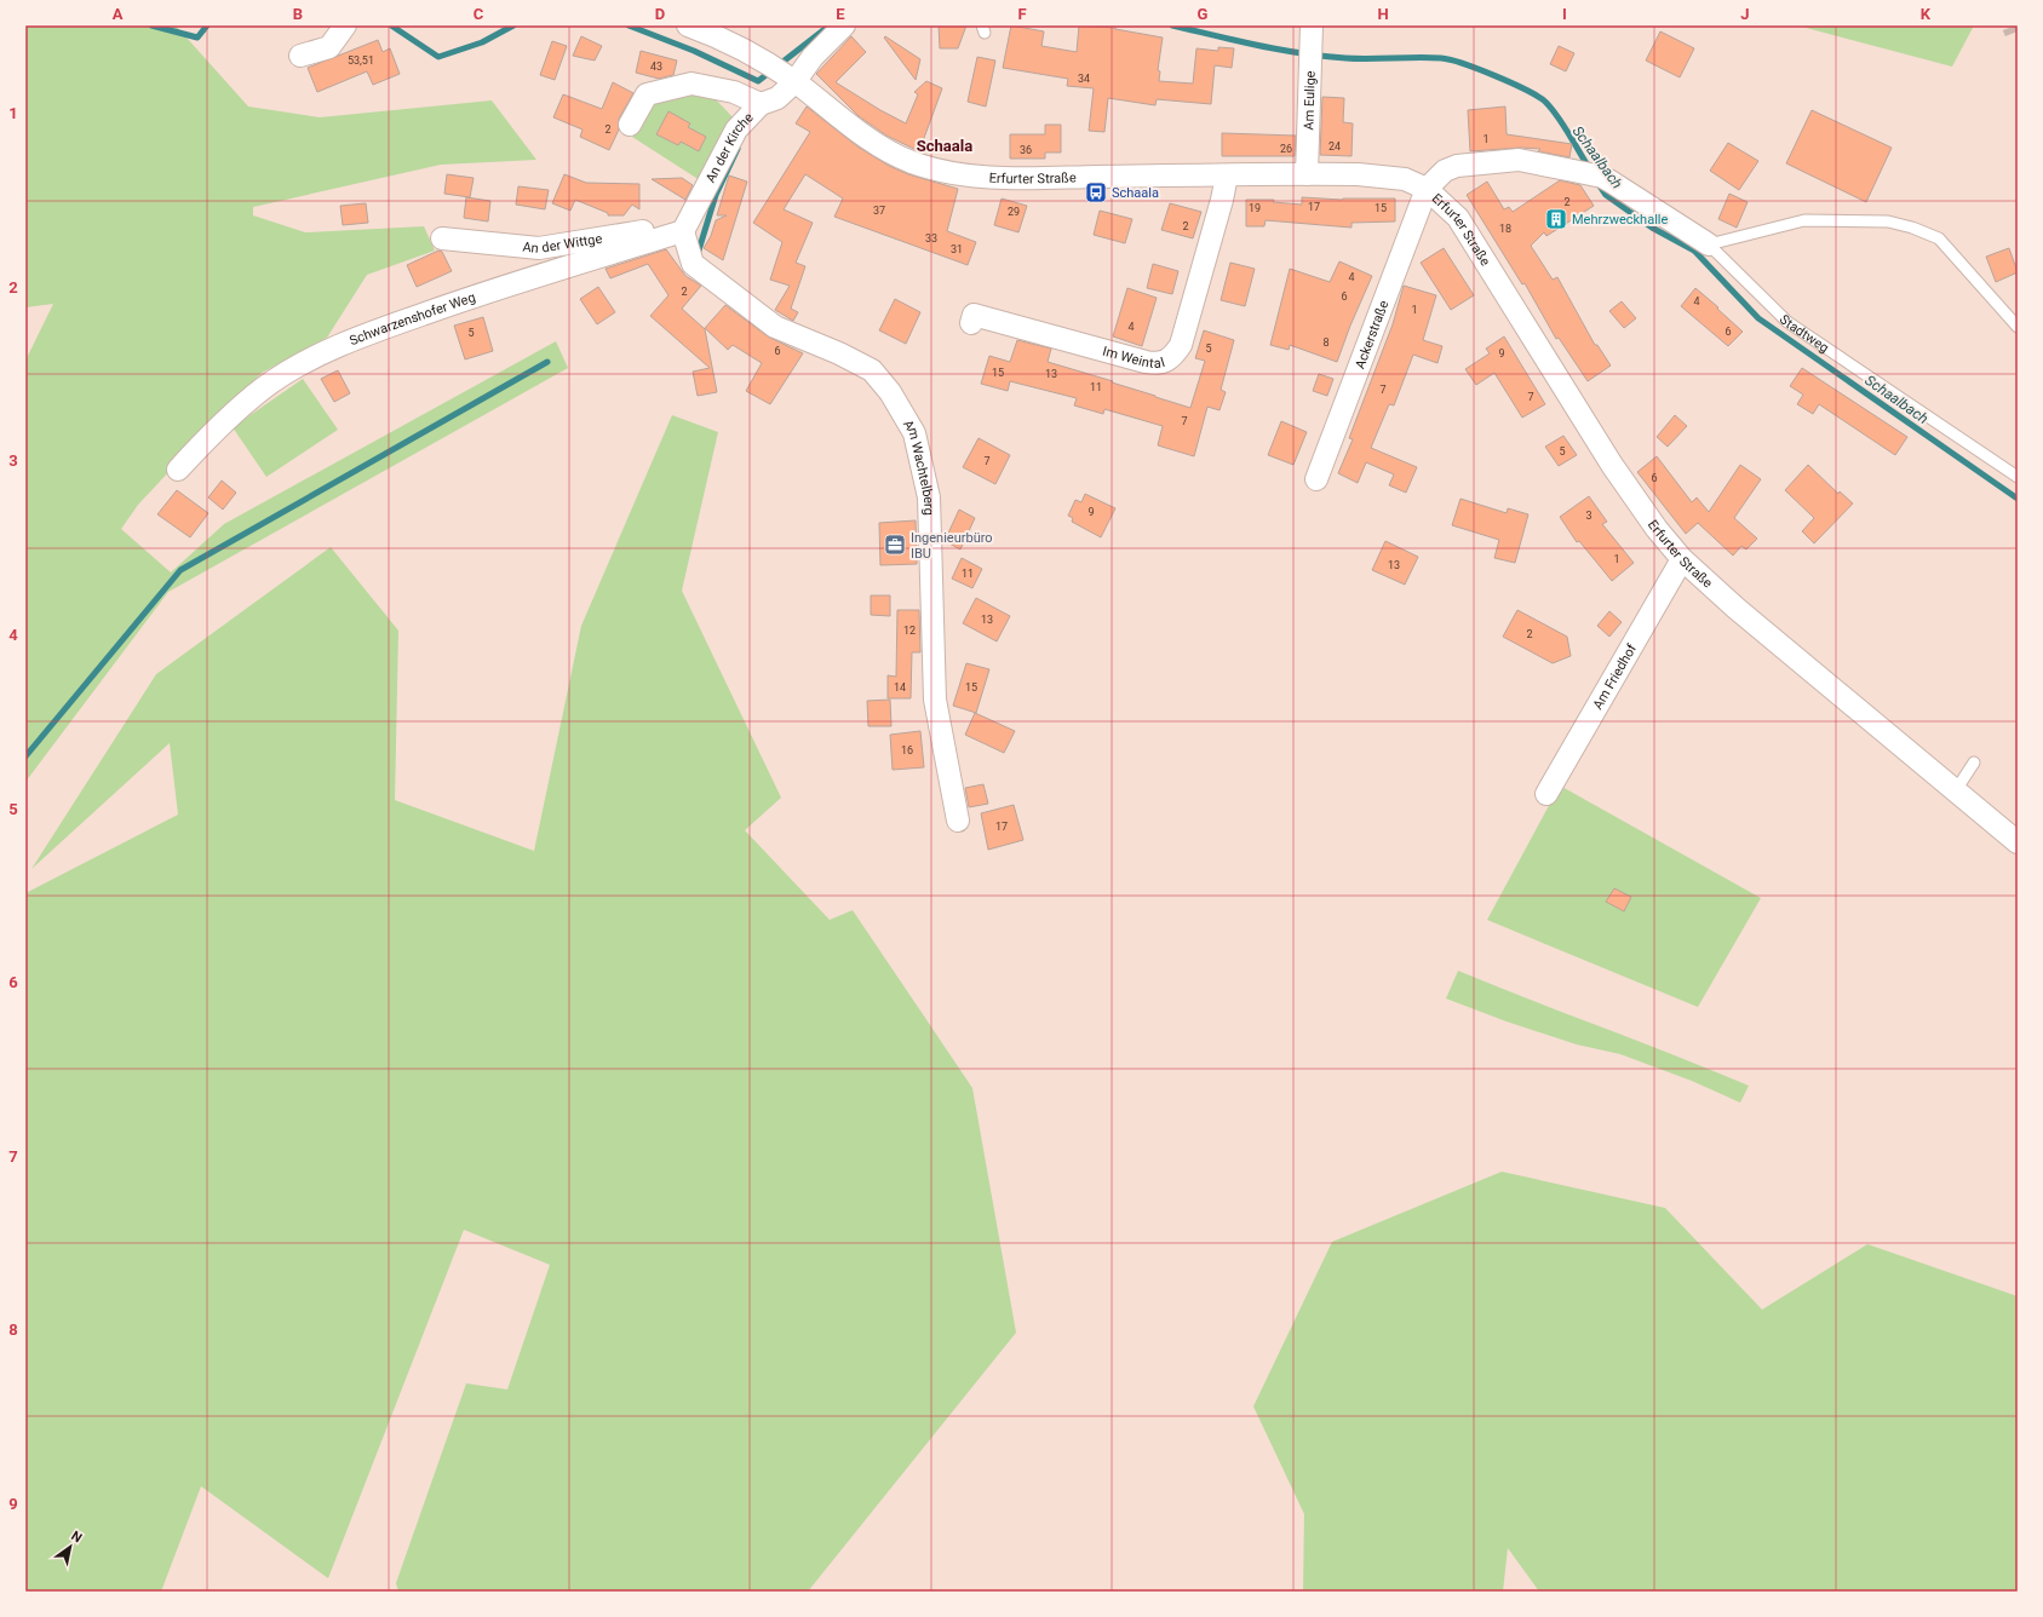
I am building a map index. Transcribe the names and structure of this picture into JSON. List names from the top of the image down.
{
  "streets": {
    "street": [
      "Am Eulige",
      "An der Kirche",
      "Erfurter Straße",
      "An der Wittge",
      "Schwarzenshofer Weg",
      "Stadtweg",
      "Ackerstraße",
      "Im Weintal",
      "Am Wachtelberg",
      "Am Friedhof"
    ]
  },
  "crossings": [
    ["Am Eulige", "Erfurter Straße"],
    ["An der Kirche", "Erfurter Straße"],
    ["An der Kirche", "An der Wittge"],
    ["An der Kirche", "Schwarzenshofer Weg"],
    ["An der Kirche", "Am Wachtelberg"],
    ["Erfurter Straße", "Stadtweg"],
    ["Erfurter Straße", "Ackerstraße"],
    ["Erfurter Straße", "Im Weintal"],
    ["Erfurter Straße", "Am Friedhof"],
    ["An der Wittge", "Schwarzenshofer Weg"],
    ["An der Wittge", "Am Wachtelberg"],
    ["Schwarzenshofer Weg", "Am Wachtelberg"],
    ["Stadtweg", "Ackerstraße"]
  ],
  "districts": ["Schaala"],
  "water": ["Schaalbach"],
  "places": {
    "bus stop": ["Schaala"],
    "building": ["Mehrzweckhalle"],
    "office": ["Ingenieurbüro IBU"]
  },
  "house_numbers": [
    "53,51",
    "43",
    "34",
    "2",
    "1",
    "24",
    "26",
    "36",
    "2",
    "17",
    "19",
    "15",
    "37",
    "29",
    "2",
    "18",
    "33",
    "31",
    "4",
    "2",
    "6",
    "4",
    "1",
    "4",
    "6",
    "5",
    "8",
    "5",
    "6",
    "9",
    "15",
    "13",
    "11",
    "7",
    "7",
    "7",
    "5",
    "7",
    "6",
    "9",
    "3",
    "1",
    "13",
    "11",
    "13",
    "12",
    "2",
    "14",
    "15",
    "16",
    "17"
  ],
  "north": "top right",
  "grid": {
    "columns": [
      "A",
      "B",
      "C",
      "D",
      "E",
      "F",
      "G",
      "H",
      "I",
      "J",
      "K"
    ],
    "rows": [
      "1",
      "2",
      "3",
      "4",
      "5",
      "6",
      "7",
      "8",
      "9"
    ]
  }
}
